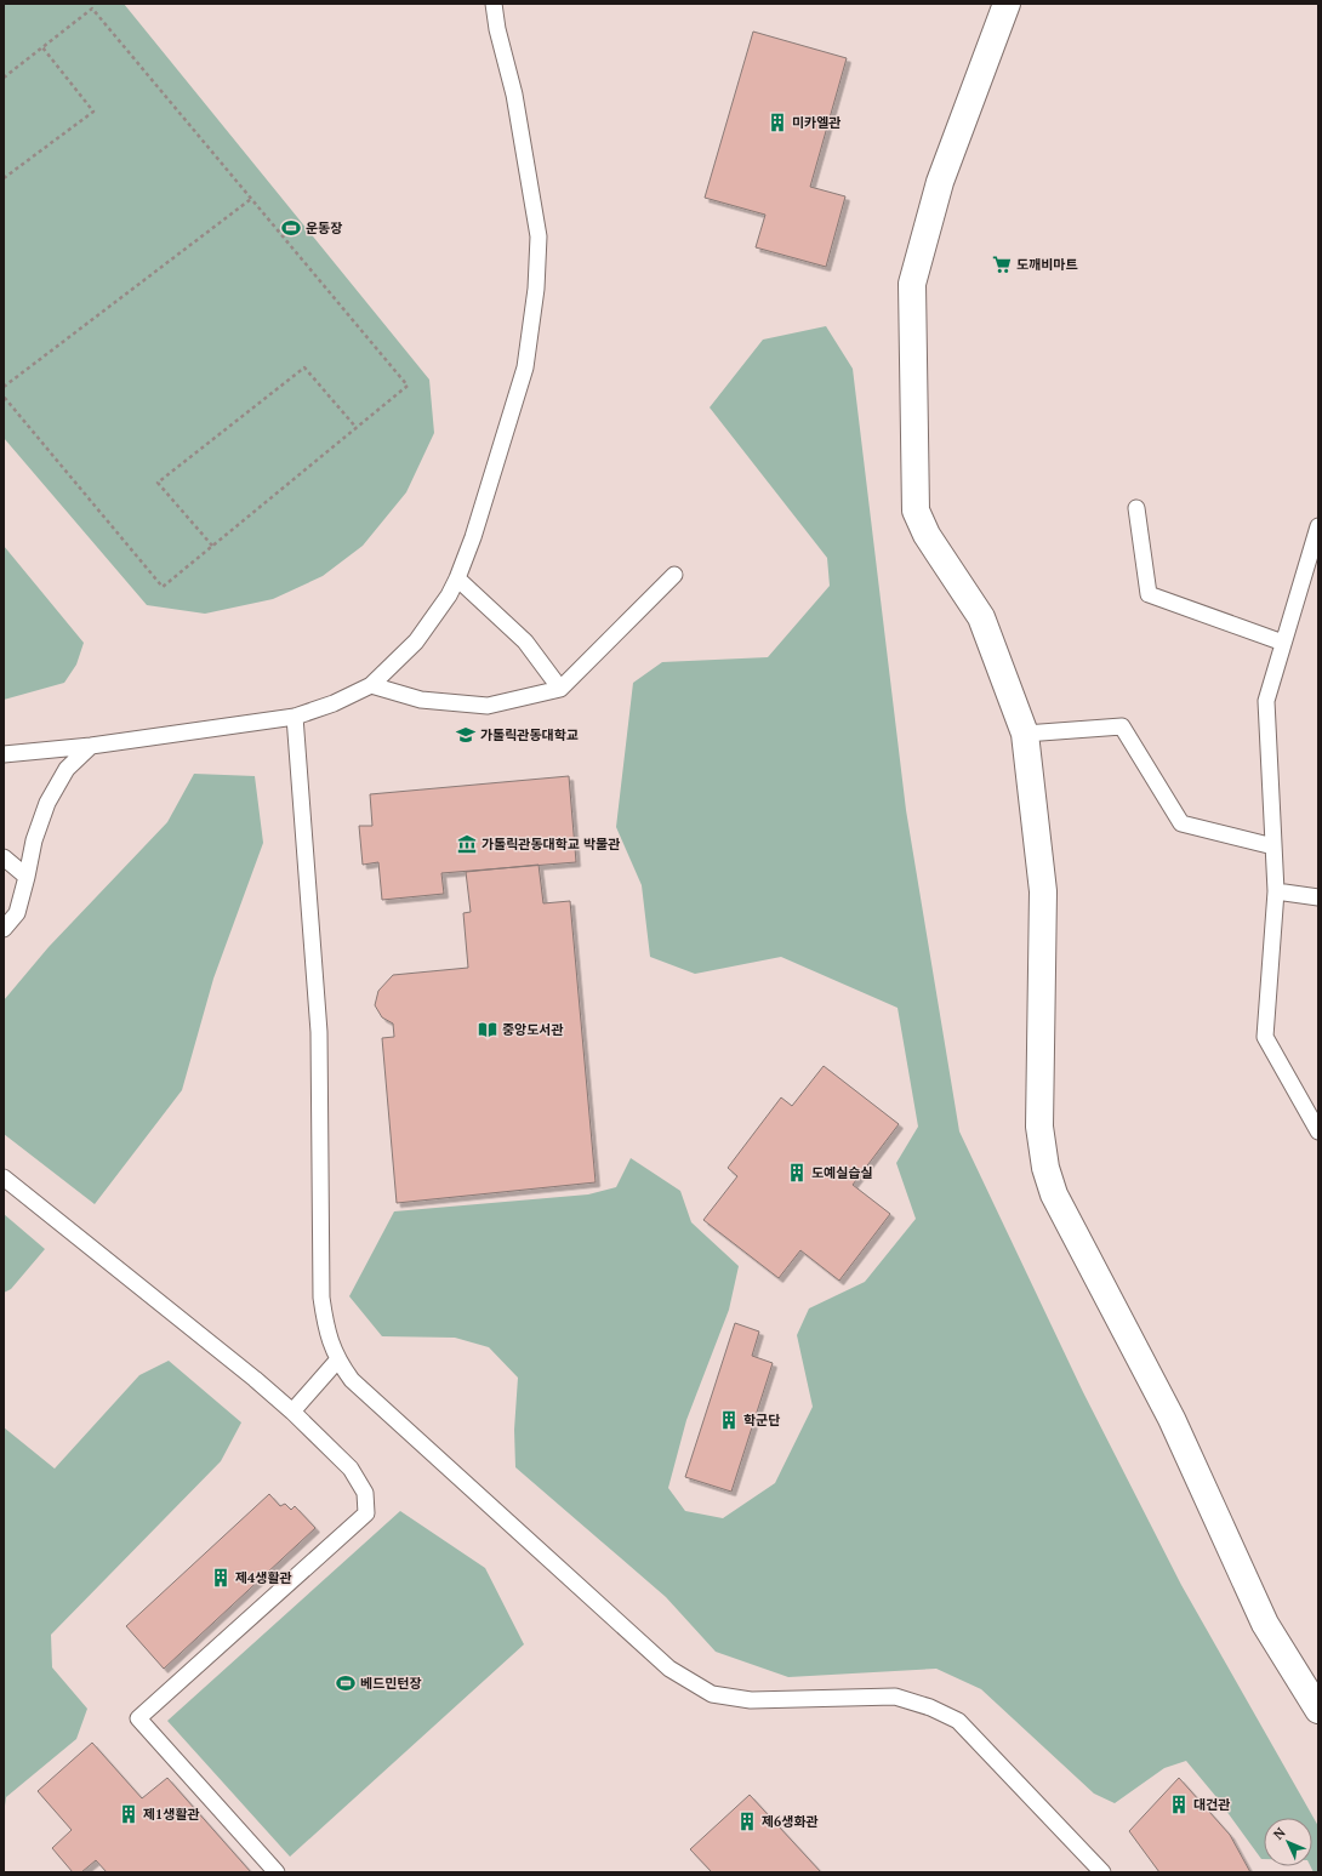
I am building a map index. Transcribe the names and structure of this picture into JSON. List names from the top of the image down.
{
  "places": {
    "building": [
      "미카엘관",
      "도예실습실",
      "학군단",
      "제4생활관",
      "대건관",
      "제1생활관",
      "제6생화관"
    ],
    "sports": ["운동장", "베드민턴장"],
    "supermarket": ["도깨비마트"],
    "school or university": ["가톨릭관동대학교"],
    "museum": ["가톨릭관동대학교 박물관"],
    "library": ["중앙도서관"]
  },
  "north": "top left"
}
